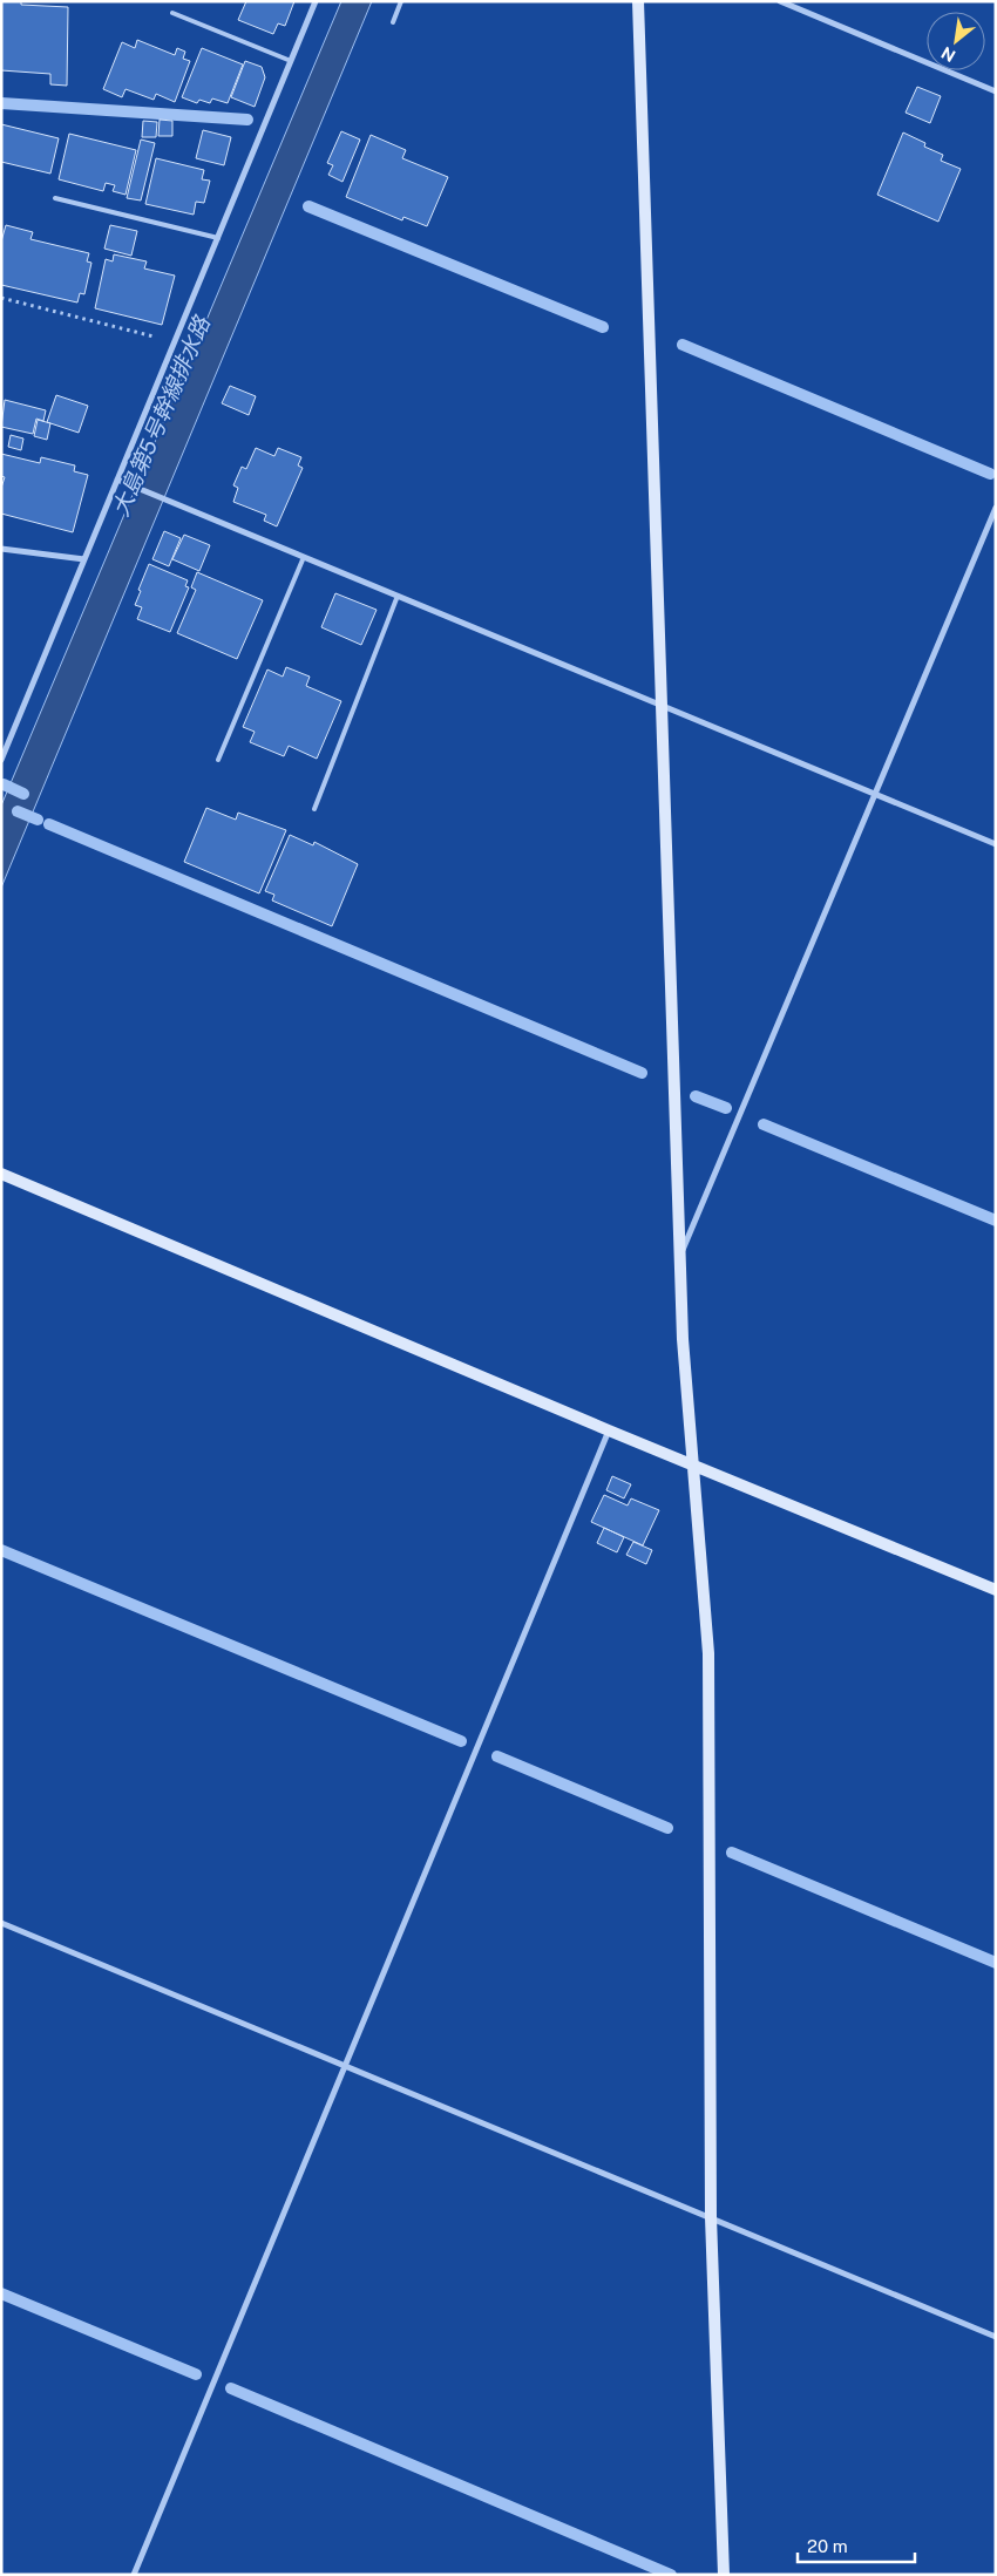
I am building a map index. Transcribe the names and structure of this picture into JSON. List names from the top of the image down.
{
  "water": ["大島第5号幹線排水路"],
  "scale_bar": "20 m",
  "north": "bottom left"
}
